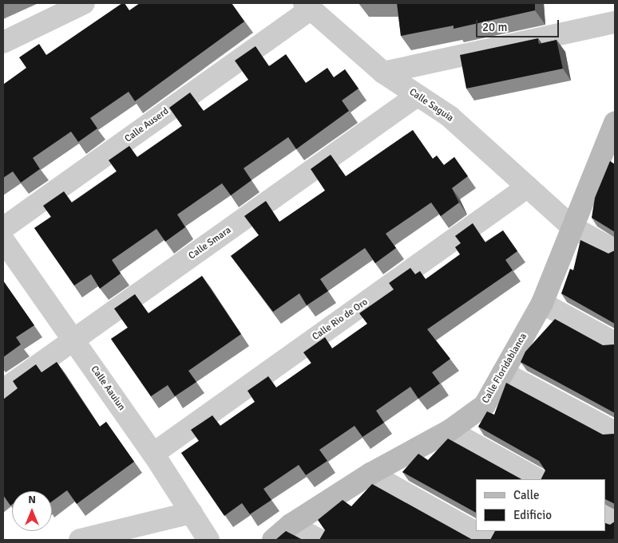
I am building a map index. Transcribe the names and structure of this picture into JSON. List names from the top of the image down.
{
  "streets": {
    "street": [
      "Calle Saguia",
      "Calle Auserd",
      "Calle Smara",
      "Calle Rio de Oro",
      "Calle Floridablanca",
      "Calle Aauiun"
    ]
  },
  "crossings": [
    ["Calle Saguia", "Calle Auserd"],
    ["Calle Saguia", "Calle Smara"],
    ["Calle Saguia", "Calle Rio de Oro"],
    ["Calle Saguia", "Calle Floridablanca"],
    ["Calle Smara", "Calle Aauiun"],
    ["Calle Rio de Oro", "Calle Aauiun"]
  ],
  "legend": ["Calle", "Edificio"],
  "scale_bar": "20 m",
  "north": "top"
}
